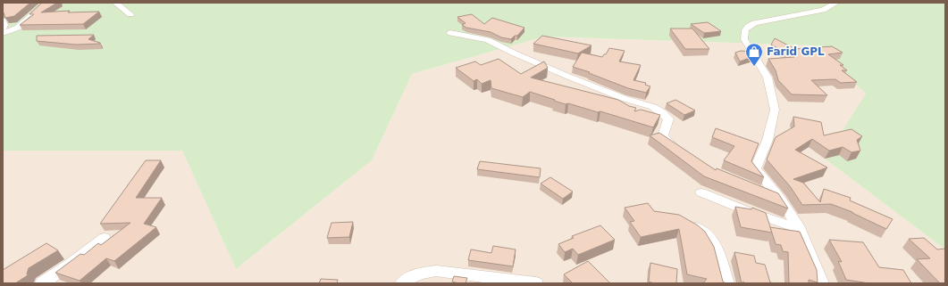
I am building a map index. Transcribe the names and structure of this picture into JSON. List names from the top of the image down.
{
  "places": {
    "shop": ["Farid GPL"]
  }
}
